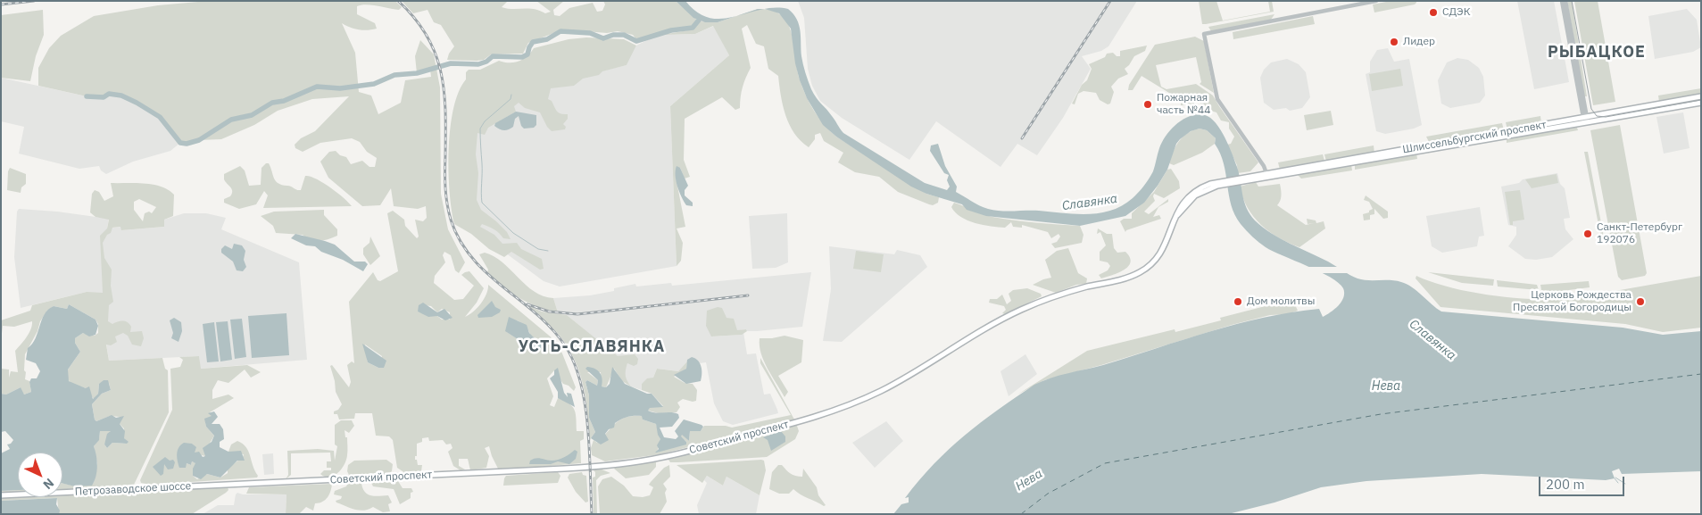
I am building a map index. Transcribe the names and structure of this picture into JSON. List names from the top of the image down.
{
  "streets": {
    "main road": ["Шлиссельбургский проспект", "Советский проспект", "Петрозаводское шоссе"]
  },
  "crossings": [
    ["Шлиссельбургский проспект", "Советский проспект"],
    ["Советский проспект", "Петрозаводское шоссе"]
  ],
  "districts": ["РЫБАЦКОЕ", "УСТЬ-СЛАВЯНКА"],
  "water": ["Славянка", "Нева"],
  "places": [
    "СДЭК",
    "Лидер",
    "Пожарная часть №44",
    "Санкт-Петербург 192076",
    "Дом молитвы",
    "Церковь Рождества Пресвятой Богородицы"
  ],
  "scale_bar": "200 m",
  "north": "bottom right"
}
